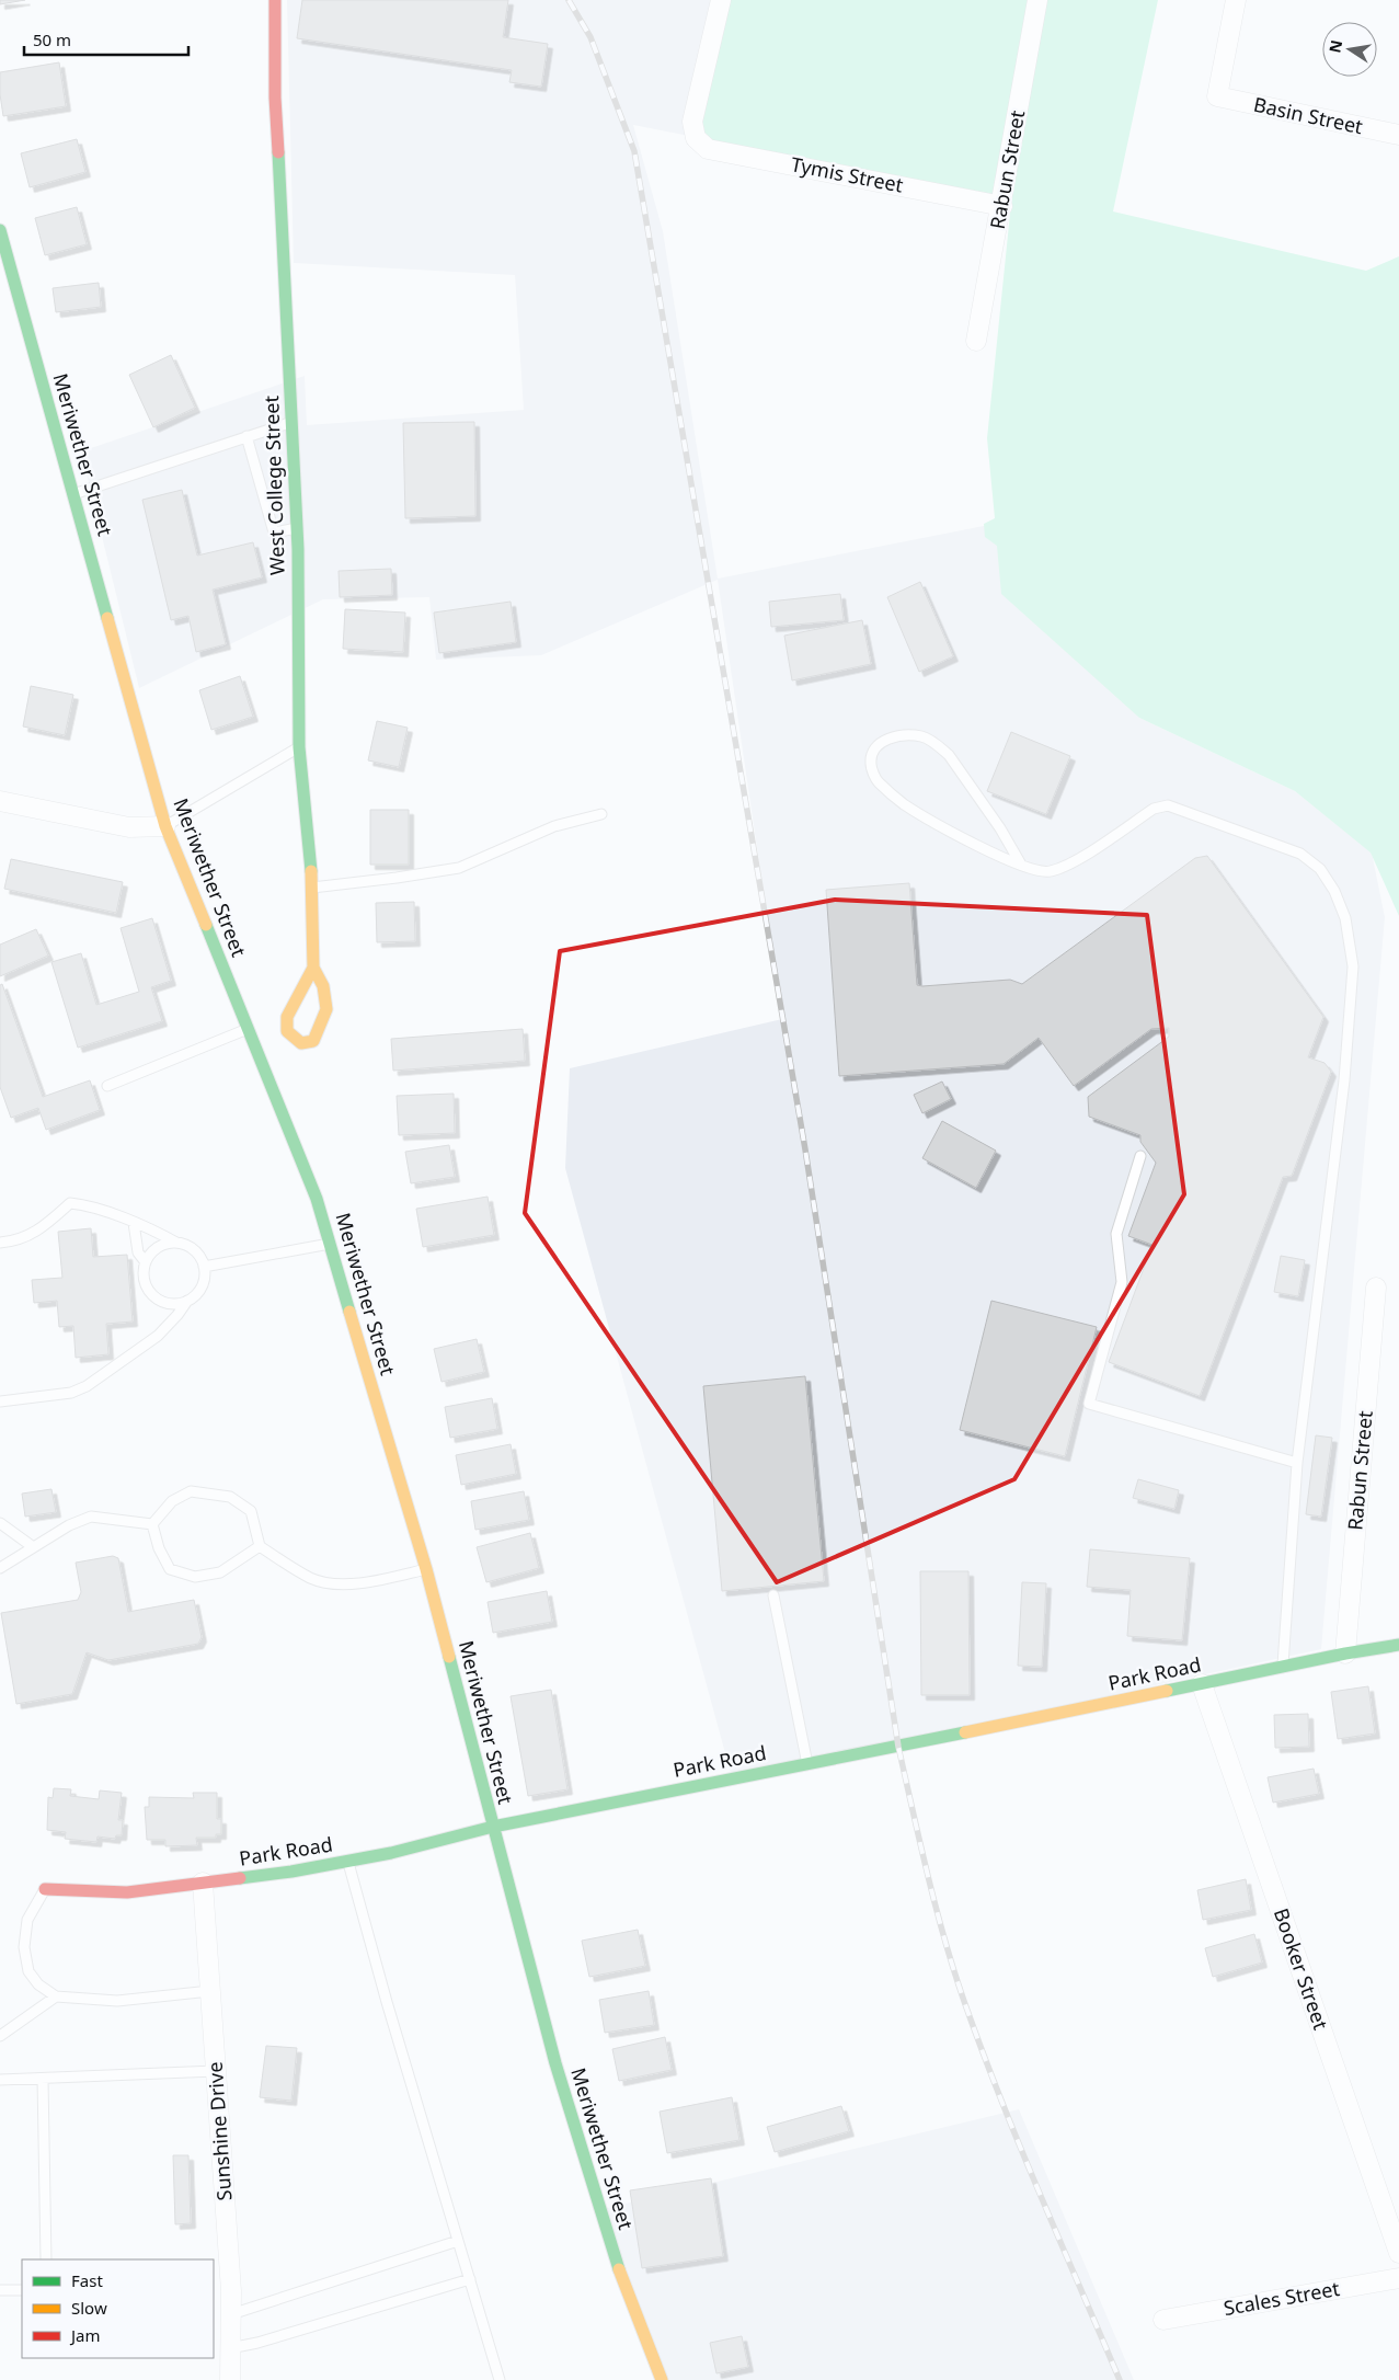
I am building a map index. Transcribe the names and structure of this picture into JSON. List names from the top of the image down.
{
  "streets": {
    "street": [
      "Basin Street",
      "Rabun Street",
      "Tymis Street",
      "Meriwether Street",
      "West College Street",
      "Park Road",
      "Booker Street",
      "Sunshine Drive",
      "Scales Street"
    ]
  },
  "crossings": [
    ["Rabun Street", "Tymis Street"],
    ["Rabun Street", "Park Road"],
    ["Meriwether Street", "Park Road"],
    ["Park Road", "Booker Street"],
    ["Park Road", "Sunshine Drive"]
  ],
  "legend": ["Fast", "Slow", "Jam"],
  "scale_bar": "50 m",
  "north": "left"
}
